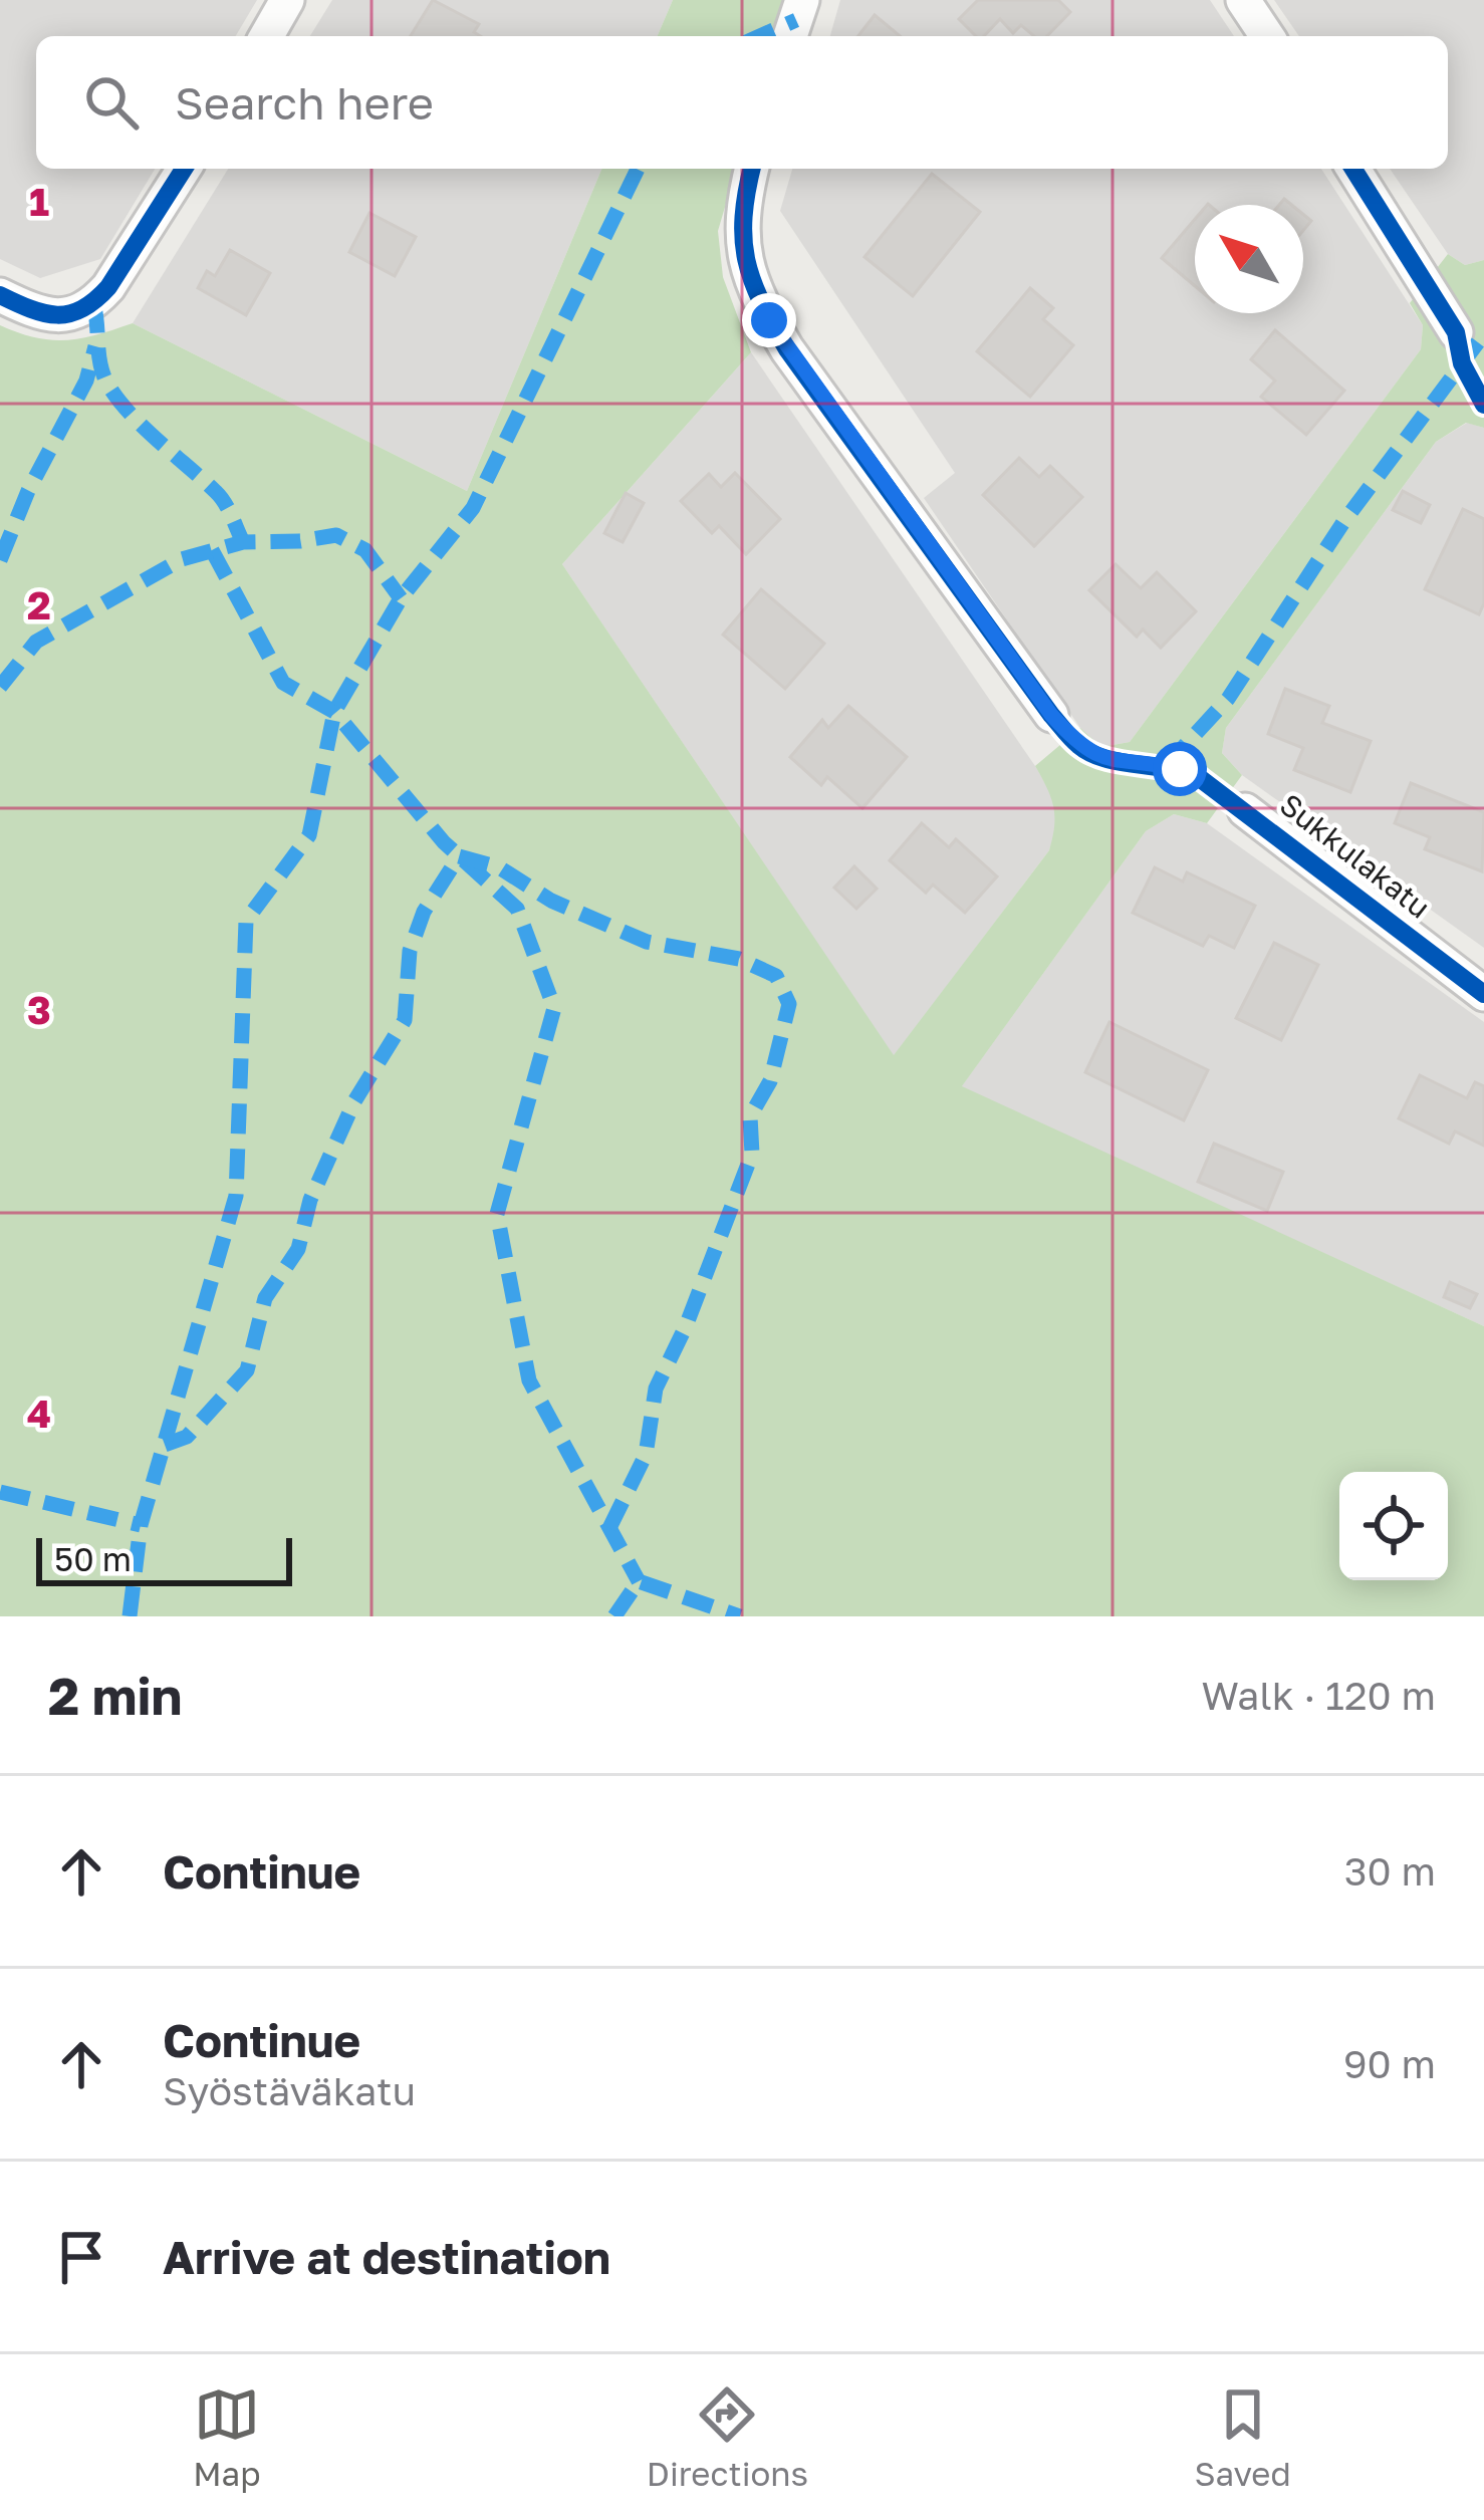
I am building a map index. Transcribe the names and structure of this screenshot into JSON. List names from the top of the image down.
{
  "streets": {
    "street": ["Sukkulakatu"]
  },
  "scale_bar": "50 m",
  "north": "top left",
  "page": {
    "search": "Search here",
    "scale": "50 m",
    "heading": ["2 min", "Walk · 120 m"],
    "list": [
      ["Continue", "30 m"],
      ["Continue", "Syöstäväkatu", "90 m"],
      "Arrive at destination"
    ],
    "nav": ["Map", "Directions", "Saved"]
  },
  "grid": {
    "rows": [
      "1",
      "2",
      "3",
      "4"
    ]
  }
}
